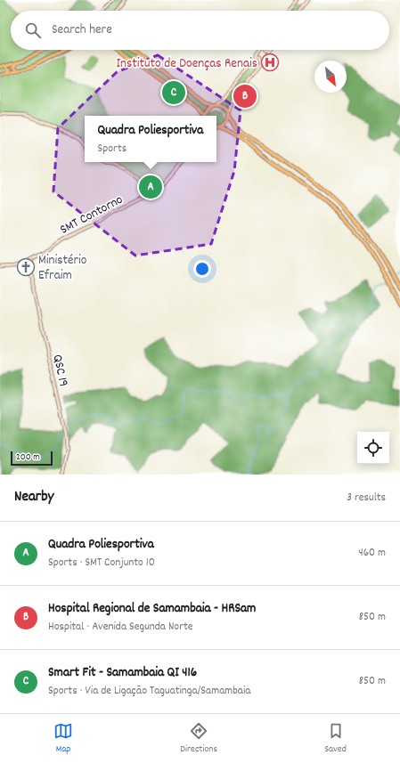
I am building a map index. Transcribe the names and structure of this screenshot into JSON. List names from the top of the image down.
{
  "streets": {
    "street": ["SMT Contorno", "QSC 19"]
  },
  "crossings": [
    ["SMT Contorno", "QSC 19"]
  ],
  "places": {
    "hospital": ["Instituto de Doenças Renais"],
    "church": ["Ministério Efraim"]
  },
  "scale_bar": "200 m",
  "north": "bottom right",
  "page": {
    "search": "Search here",
    "pins": ["C", "B", "A"],
    "popup": ["Quadra Poliesportiva", "Sports"],
    "scale": "200 m",
    "heading": ["Nearby", "3 results"],
    "list": [
      {
        "mark": "A",
        "name": "Quadra Poliesportiva",
        "note": "Sports · SMT Conjunto 10",
        "value": "460 m"
      },
      {
        "mark": "B",
        "name": "Hospital Regional de Samambaia - HRSam",
        "note": "Hospital · Avenida Segunda Norte",
        "value": "850 m"
      },
      {
        "mark": "C",
        "name": "Smart Fit - Samambaia QI 416",
        "note": "Sports · Via de Ligação Taguatinga/Samambaia",
        "value": "850 m"
      }
    ],
    "nav": ["Map", "Directions", "Saved"]
  }
}
